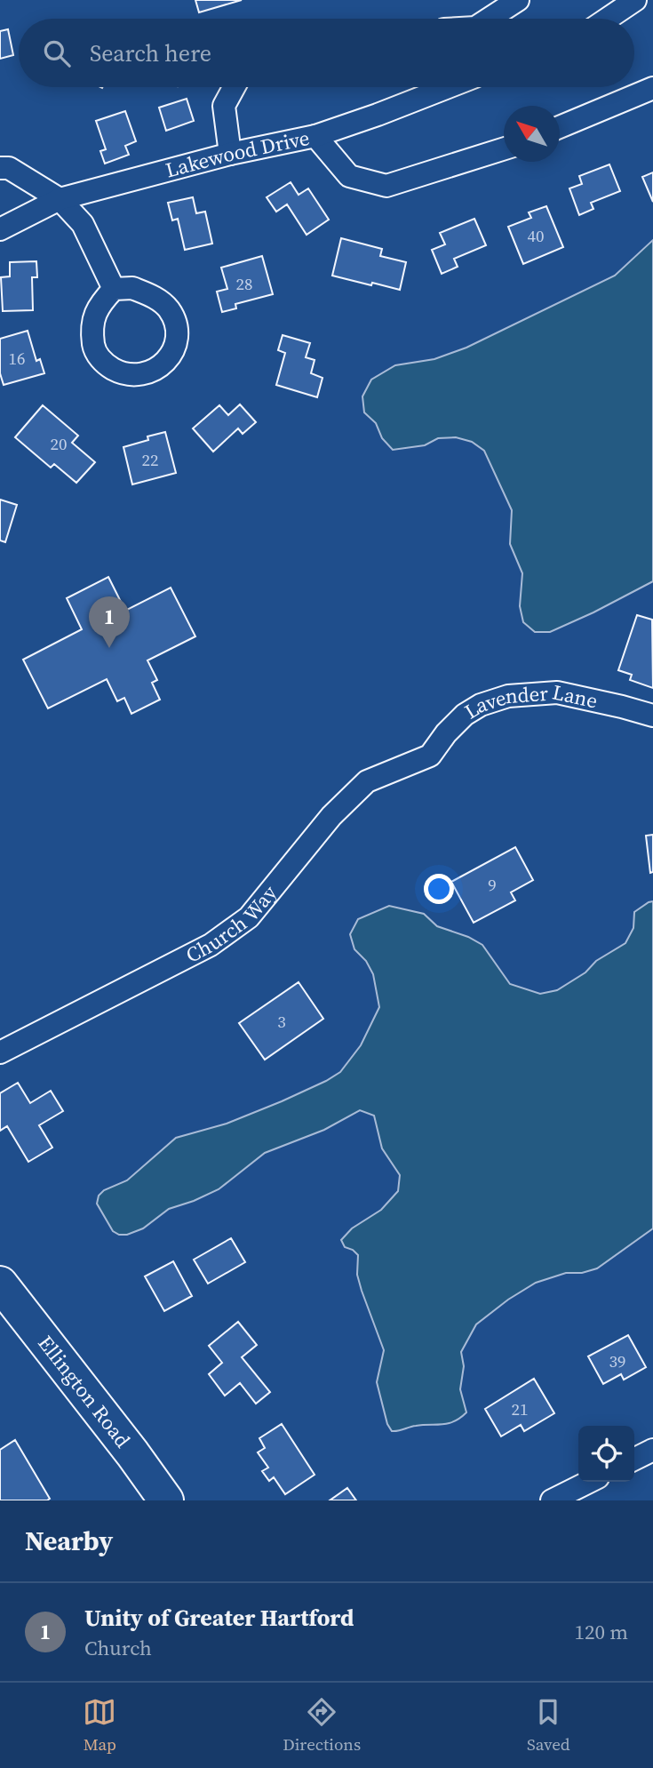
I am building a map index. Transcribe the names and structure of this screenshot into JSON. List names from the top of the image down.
{
  "streets": {
    "main road": ["Ellington Road"],
    "street": ["Lakewood Drive", "Lavender Lane", "Church Way"]
  },
  "crossings": [
    ["Lavender Lane", "Church Way"]
  ],
  "house_numbers": [
    "40",
    "28",
    "16",
    "20",
    "22",
    "9",
    "3",
    "39",
    "21"
  ],
  "north": "top left",
  "page": {
    "search": "Search here",
    "pins": "1",
    "heading": "Nearby",
    "list": [
      {
        "mark": "1",
        "name": "Unity of Greater Hartford",
        "note": "Church",
        "value": "120 m"
      }
    ],
    "nav": ["Map", "Directions", "Saved"]
  }
}
